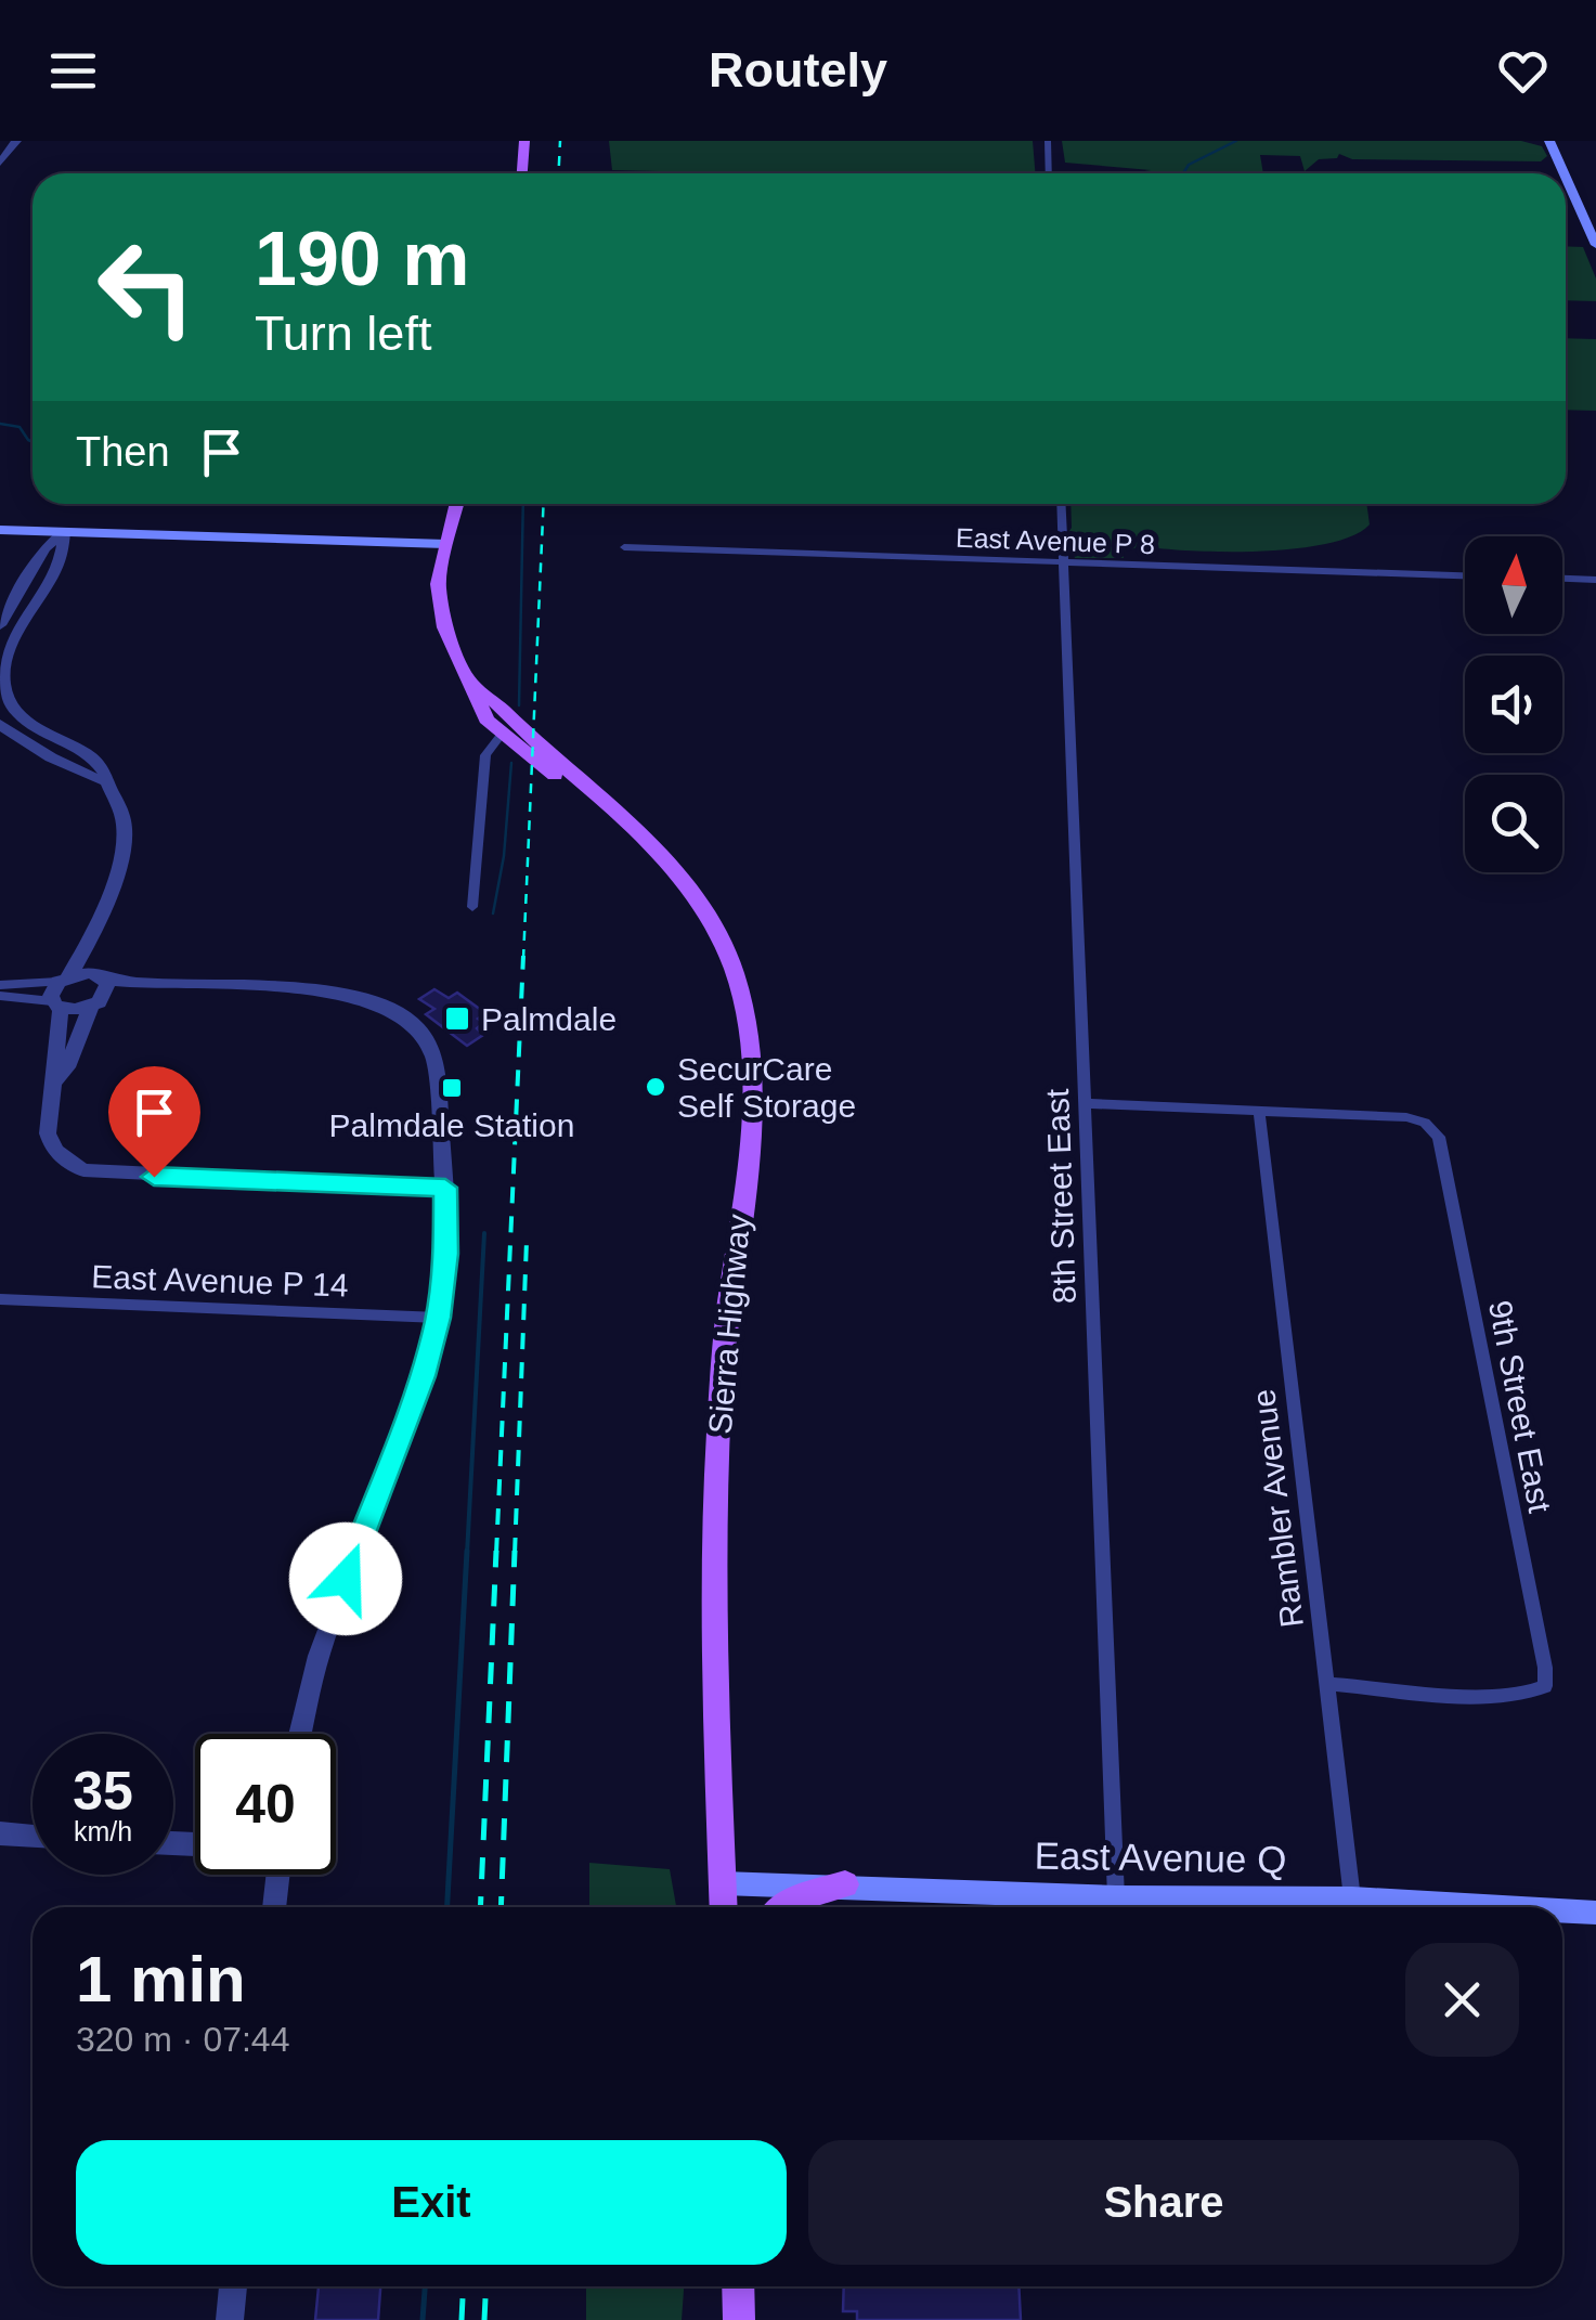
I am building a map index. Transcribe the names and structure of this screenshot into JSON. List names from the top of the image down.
{
  "streets": {
    "main road": ["Sierra Highway", "East Avenue Q"],
    "street": [
      "East Avenue P 8",
      "8th Street East",
      "East Avenue P 14",
      "9th Street East",
      "Rambler Avenue"
    ]
  },
  "crossings": [
    ["East Avenue P 8", "8th Street East"],
    ["8th Street East", "East Avenue Q"],
    ["Sierra Highway", "East Avenue Q"],
    ["9th Street East", "Rambler Avenue"],
    ["Rambler Avenue", "East Avenue Q"]
  ],
  "places": {
    "transit": ["Palmdale", "Palmdale Station"],
    "other": ["SecurCare Self Storage"]
  },
  "north": "top",
  "page": {
    "header": "Routely",
    "turn": ["190 m", "Turn left"],
    "then": "Then",
    "speed": "35 km/h",
    "limit": "40",
    "heading": ["1 min", "320 m · 07:44"],
    "buttons": ["Exit", "Share"]
  }
}
